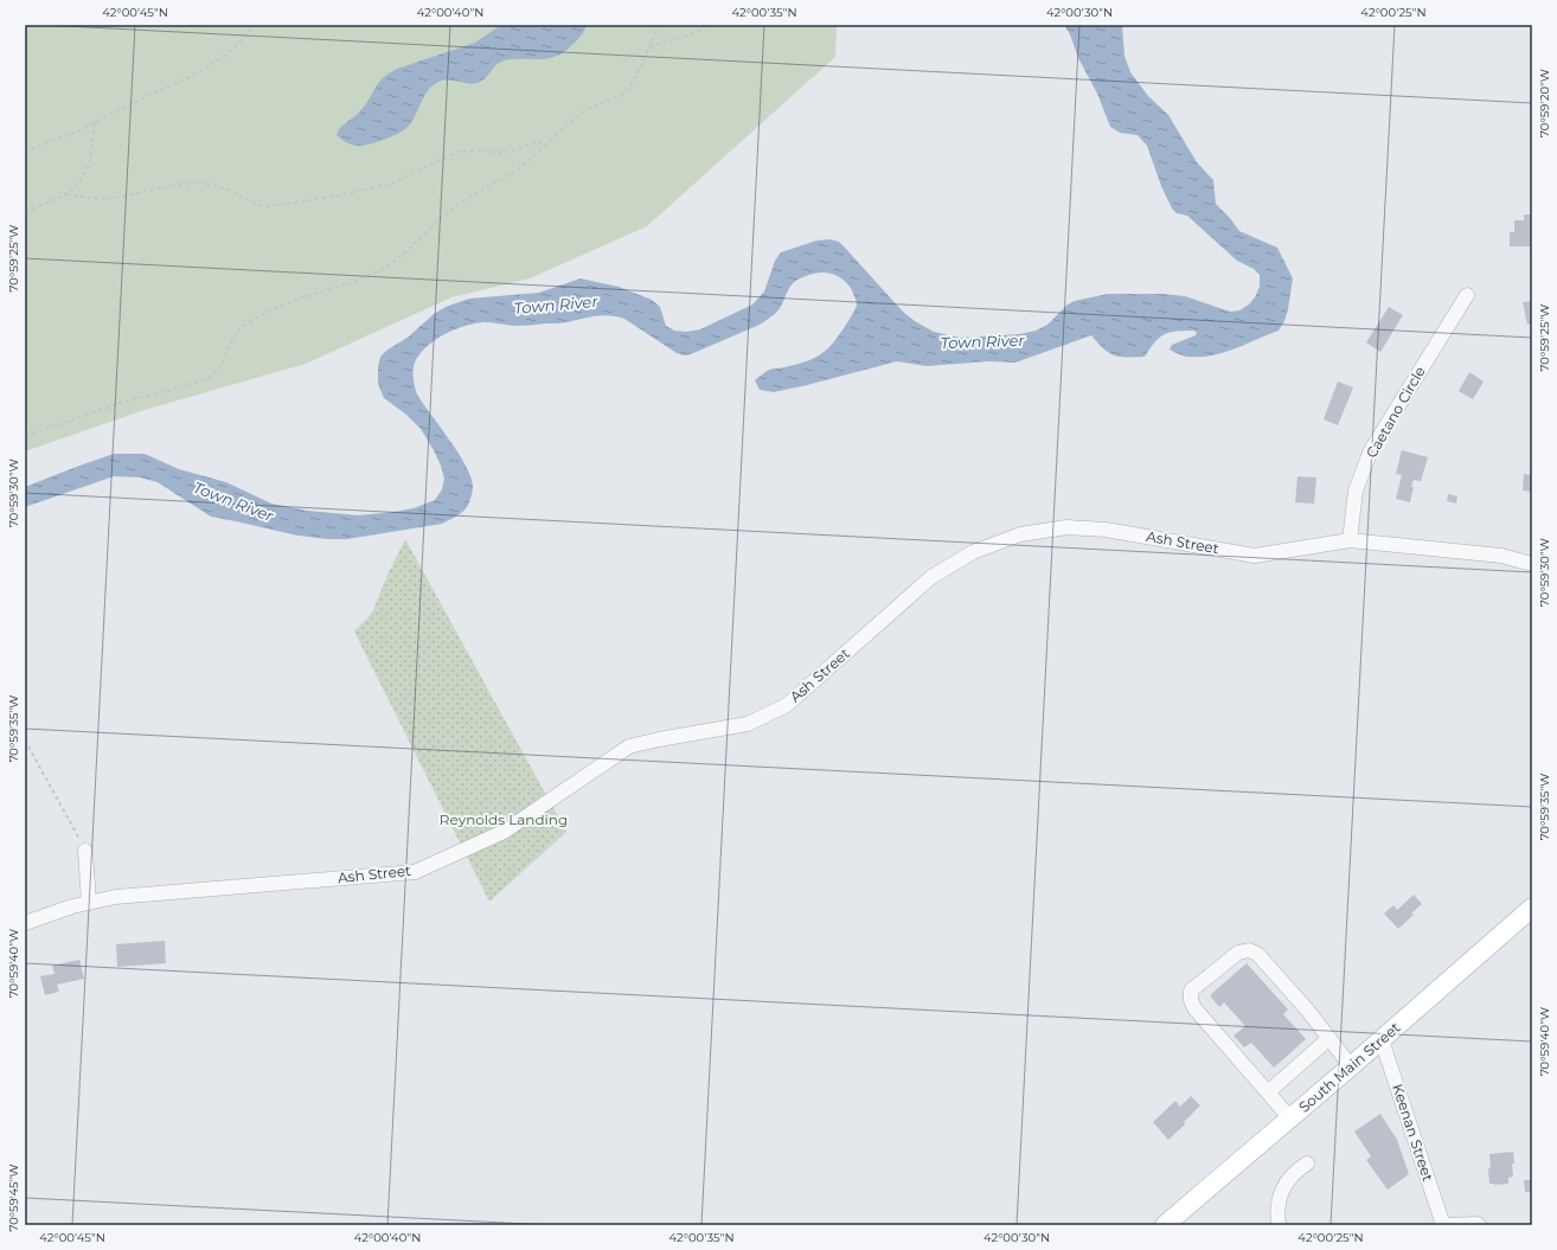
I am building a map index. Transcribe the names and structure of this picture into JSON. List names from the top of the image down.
{
  "streets": {
    "main road": ["South Main Street"],
    "street": ["Caetano Circle", "Ash Street", "Keenan Street"]
  },
  "crossings": [
    ["Caetano Circle", "Ash Street"],
    ["South Main Street", "Keenan Street"]
  ],
  "water": ["Town River"],
  "parks": ["Reynolds Landing"],
  "coordinates": [
    "42°00'45\"N",
    "42°00'40\"N",
    "42°00'35\"N",
    "42°00'30\"N",
    "42°00'25\"N",
    "70°59'20\"W",
    "70°59'25\"W",
    "70°59'30\"W",
    "70°59'35\"W",
    "70°59'40\"W",
    "70°59'45\"W"
  ]
}
